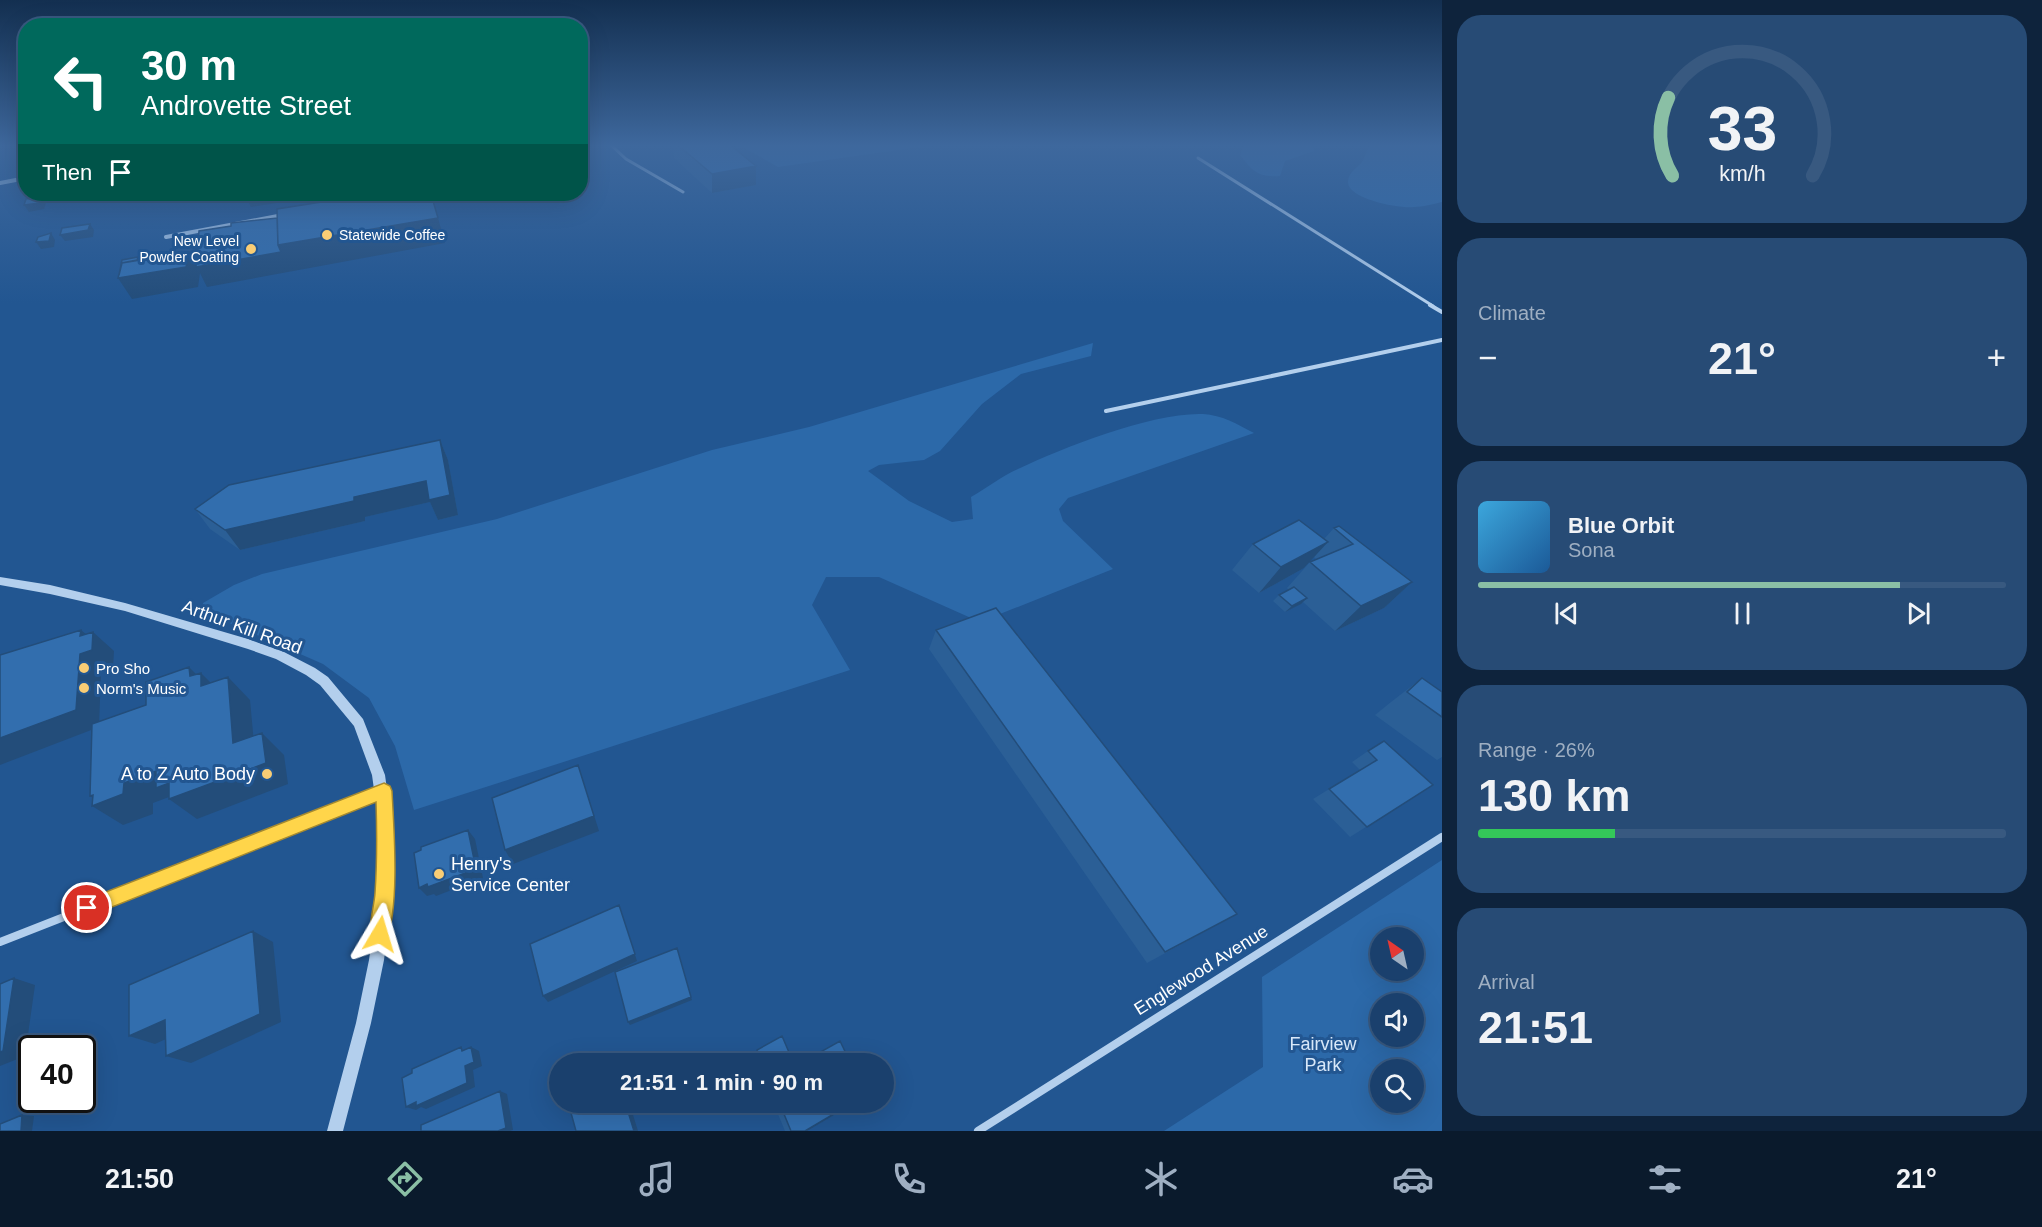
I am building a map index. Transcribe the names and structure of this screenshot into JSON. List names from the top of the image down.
{
  "streets": {
    "street": ["Arthur Kill Road", "Englewood Avenue"]
  },
  "parks": ["Fairview Park"],
  "places": [
    "Statewide Coffee",
    "New Level Powder Coating",
    "Pro Sho",
    "Norm's Music",
    "A to Z Auto Body",
    "Henry's Service Center"
  ],
  "north": "top left",
  "page": {
    "turn": ["30 m", "Androvette Street"],
    "then": "Then",
    "tile": [
      "Climate",
      ["Range · 26%", "130 km"],
      ["Arrival", "21:51"]
    ],
    "heat": ["−", "21°", "+"],
    "song": ["Blue Orbit", "Sona"],
    "limit": "40",
    "trip": "21:51 · 1 min · 90 m",
    "tabs": ["21:50", "21°"],
    "gauge": ["33", "km/h"]
  }
}
